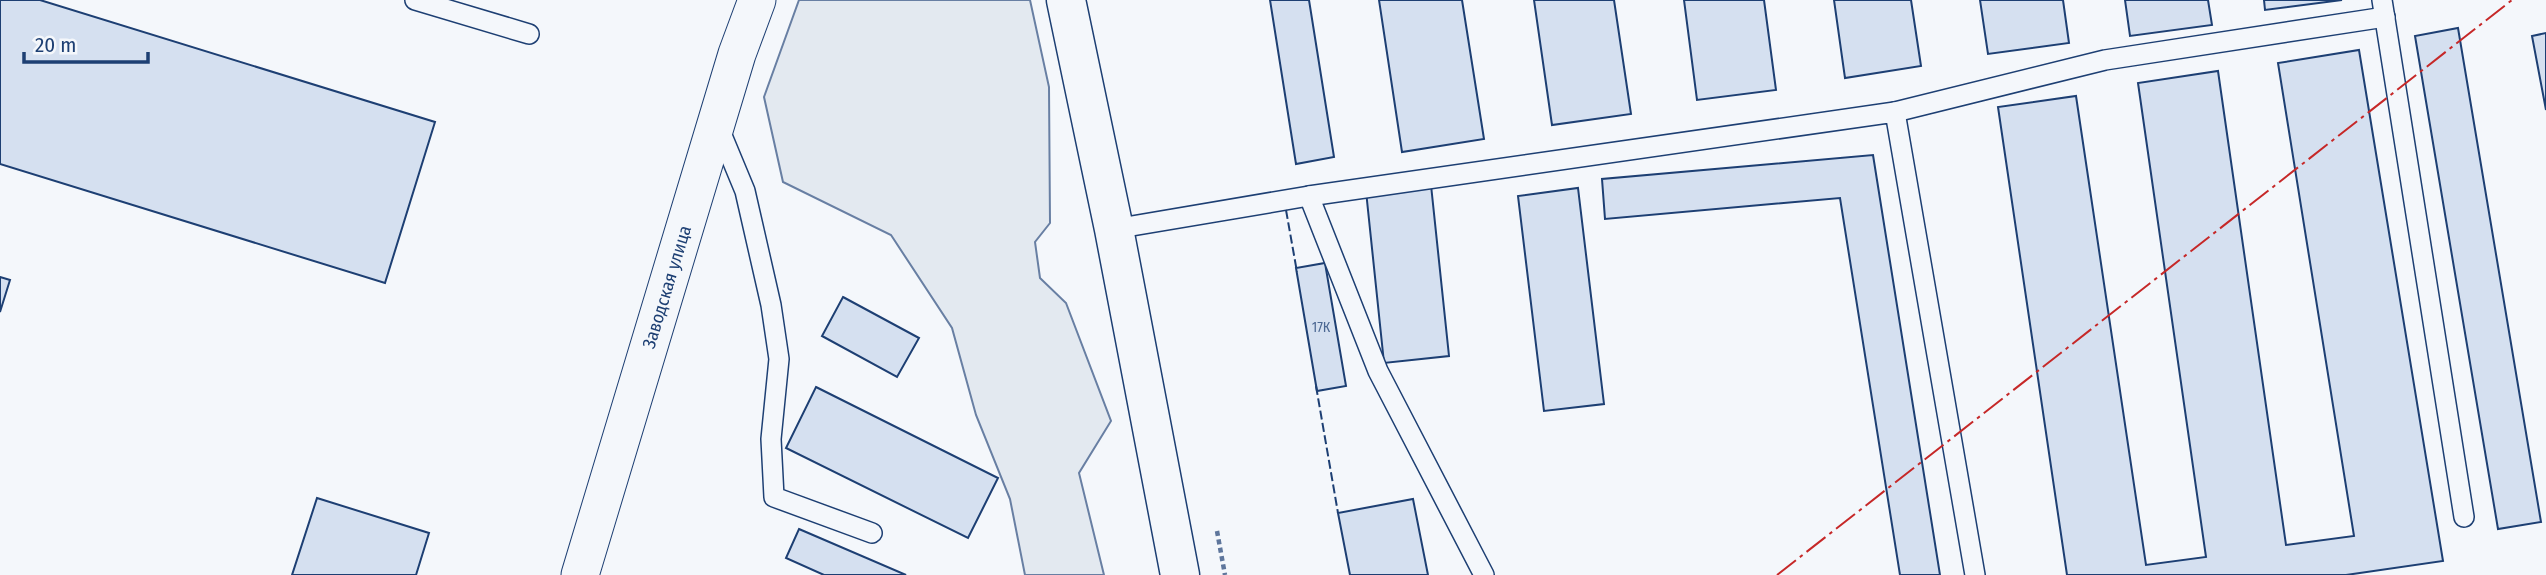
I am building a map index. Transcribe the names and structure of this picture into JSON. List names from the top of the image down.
{
  "streets": {
    "street": ["Заводская улица"]
  },
  "house_numbers": ["17К"],
  "scale_bar": "20 m"
}
